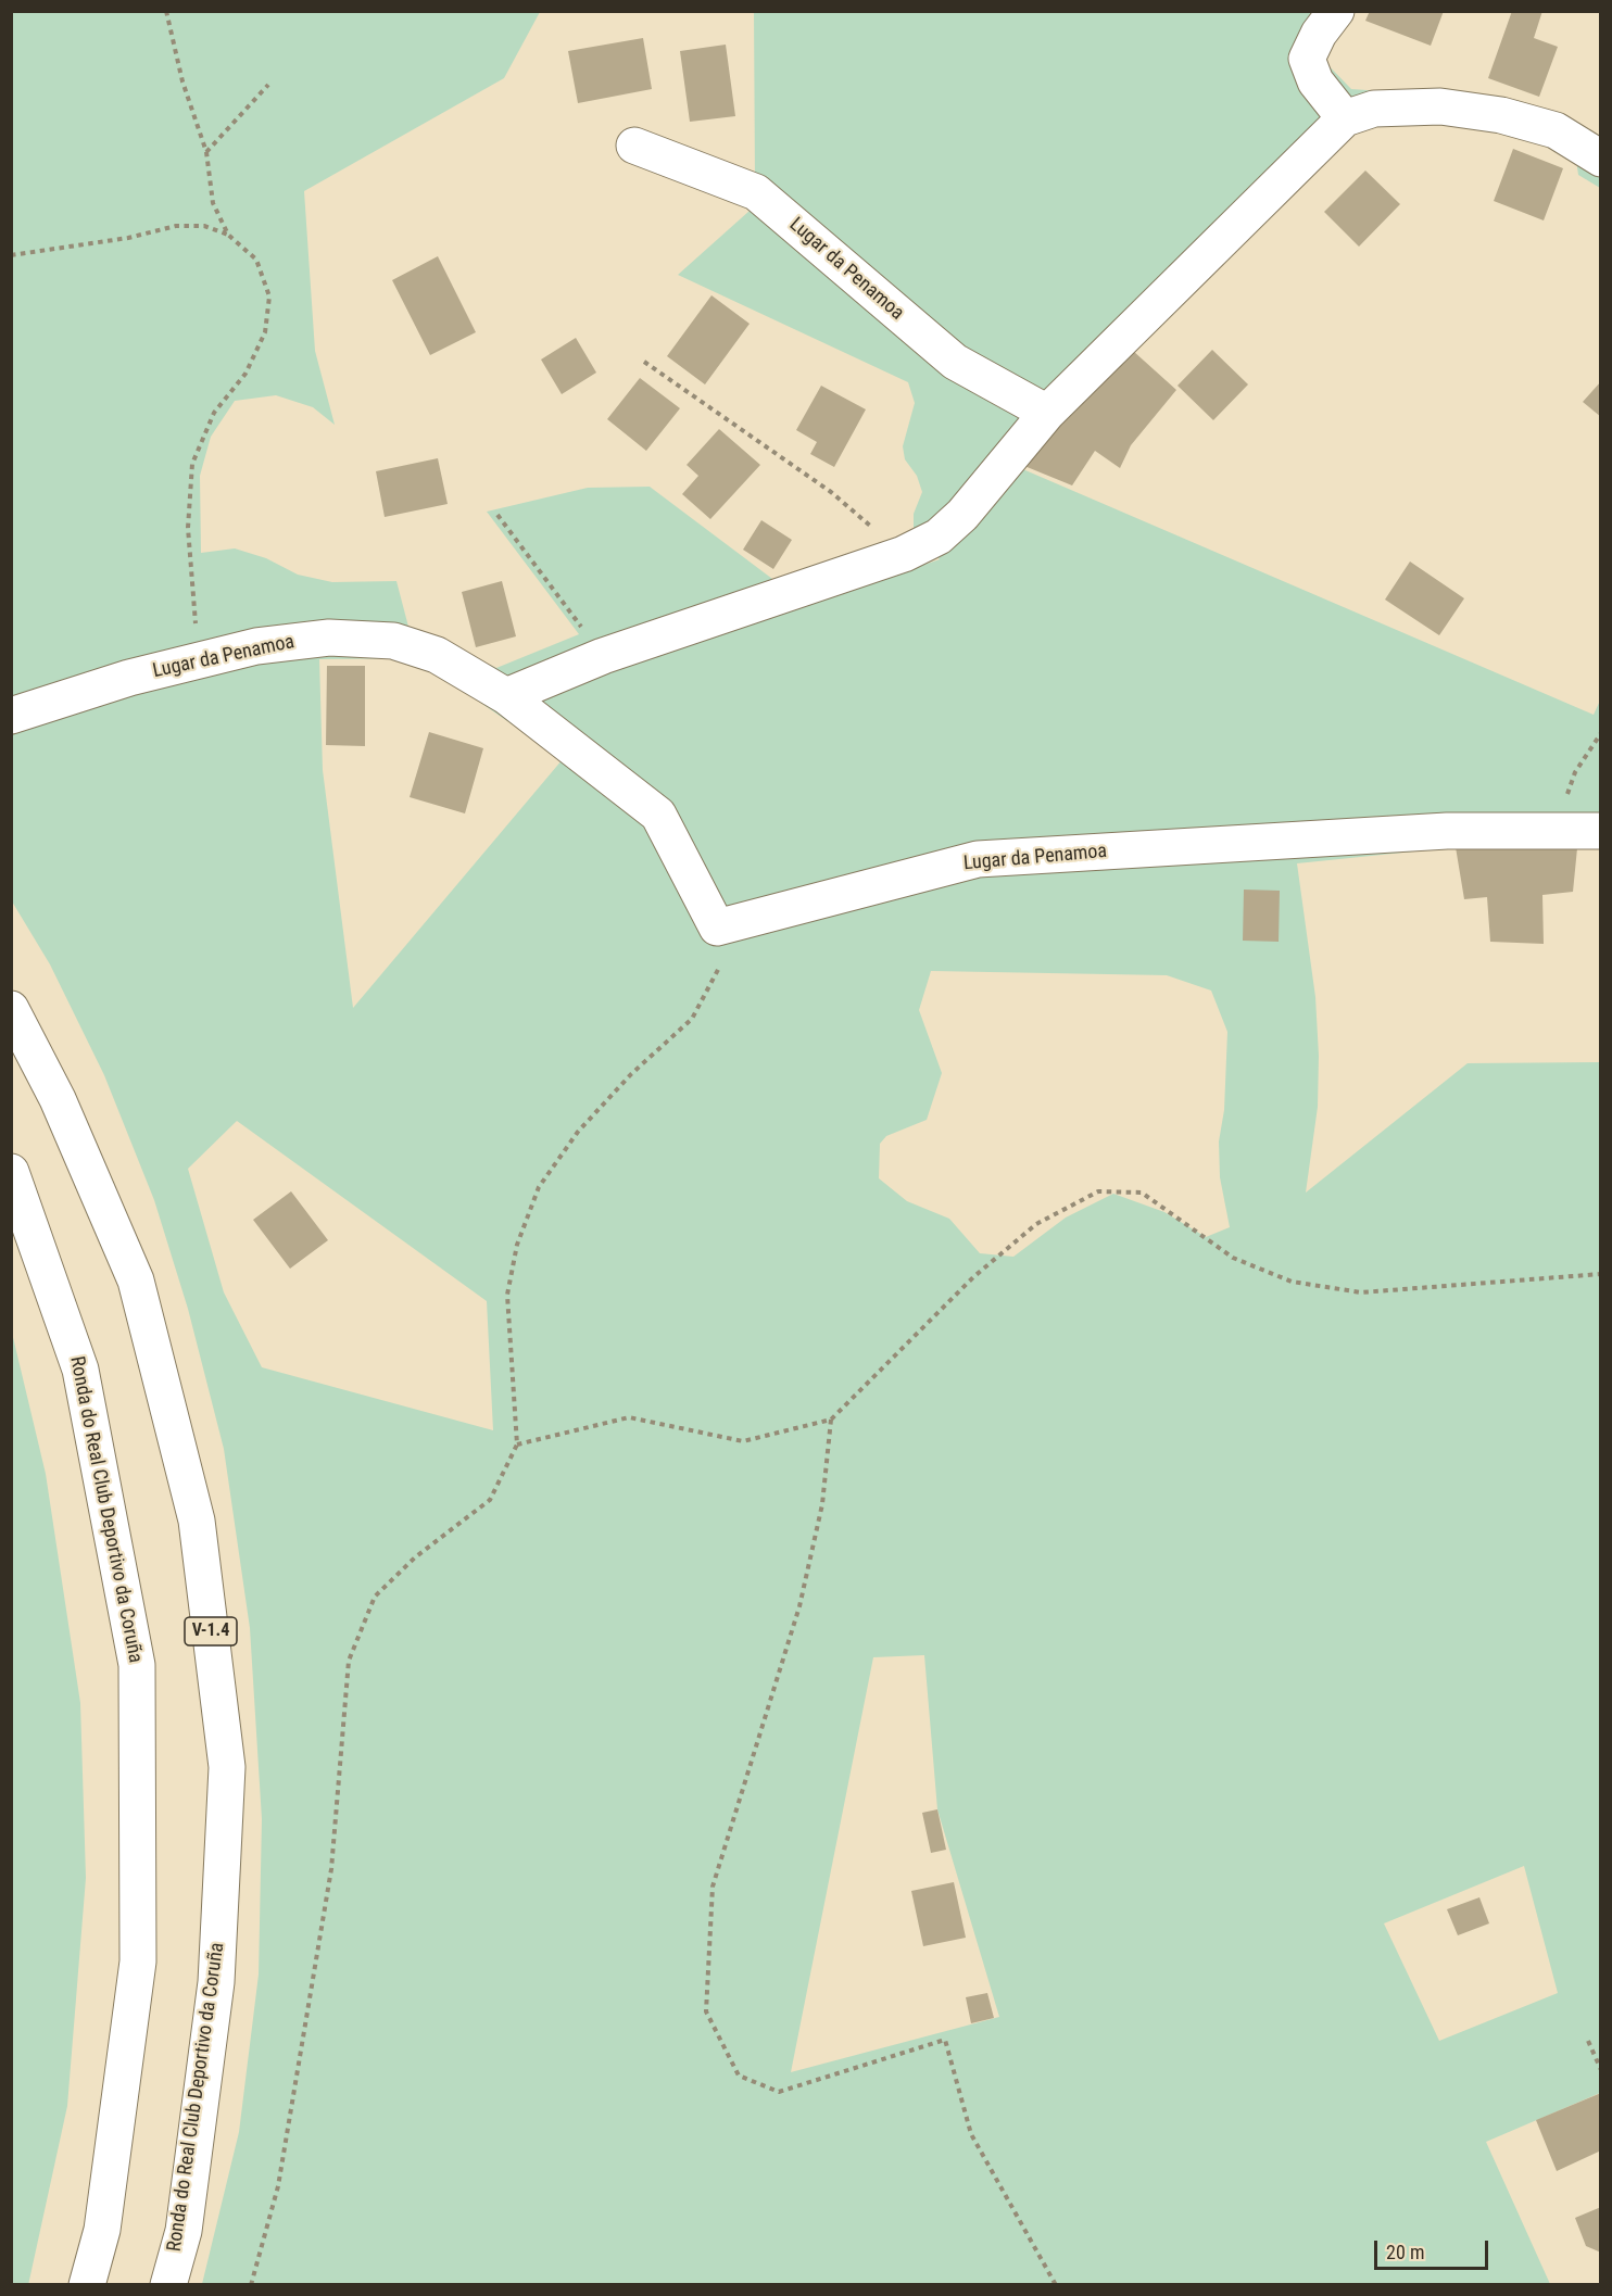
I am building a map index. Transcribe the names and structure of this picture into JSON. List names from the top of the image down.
{
  "streets": {
    "main road": ["Lugar da Penamoa", "Ronda do Real Club Deportivo da Coruña", "V-1.4"]
  },
  "scale_bar": "20 m"
}
